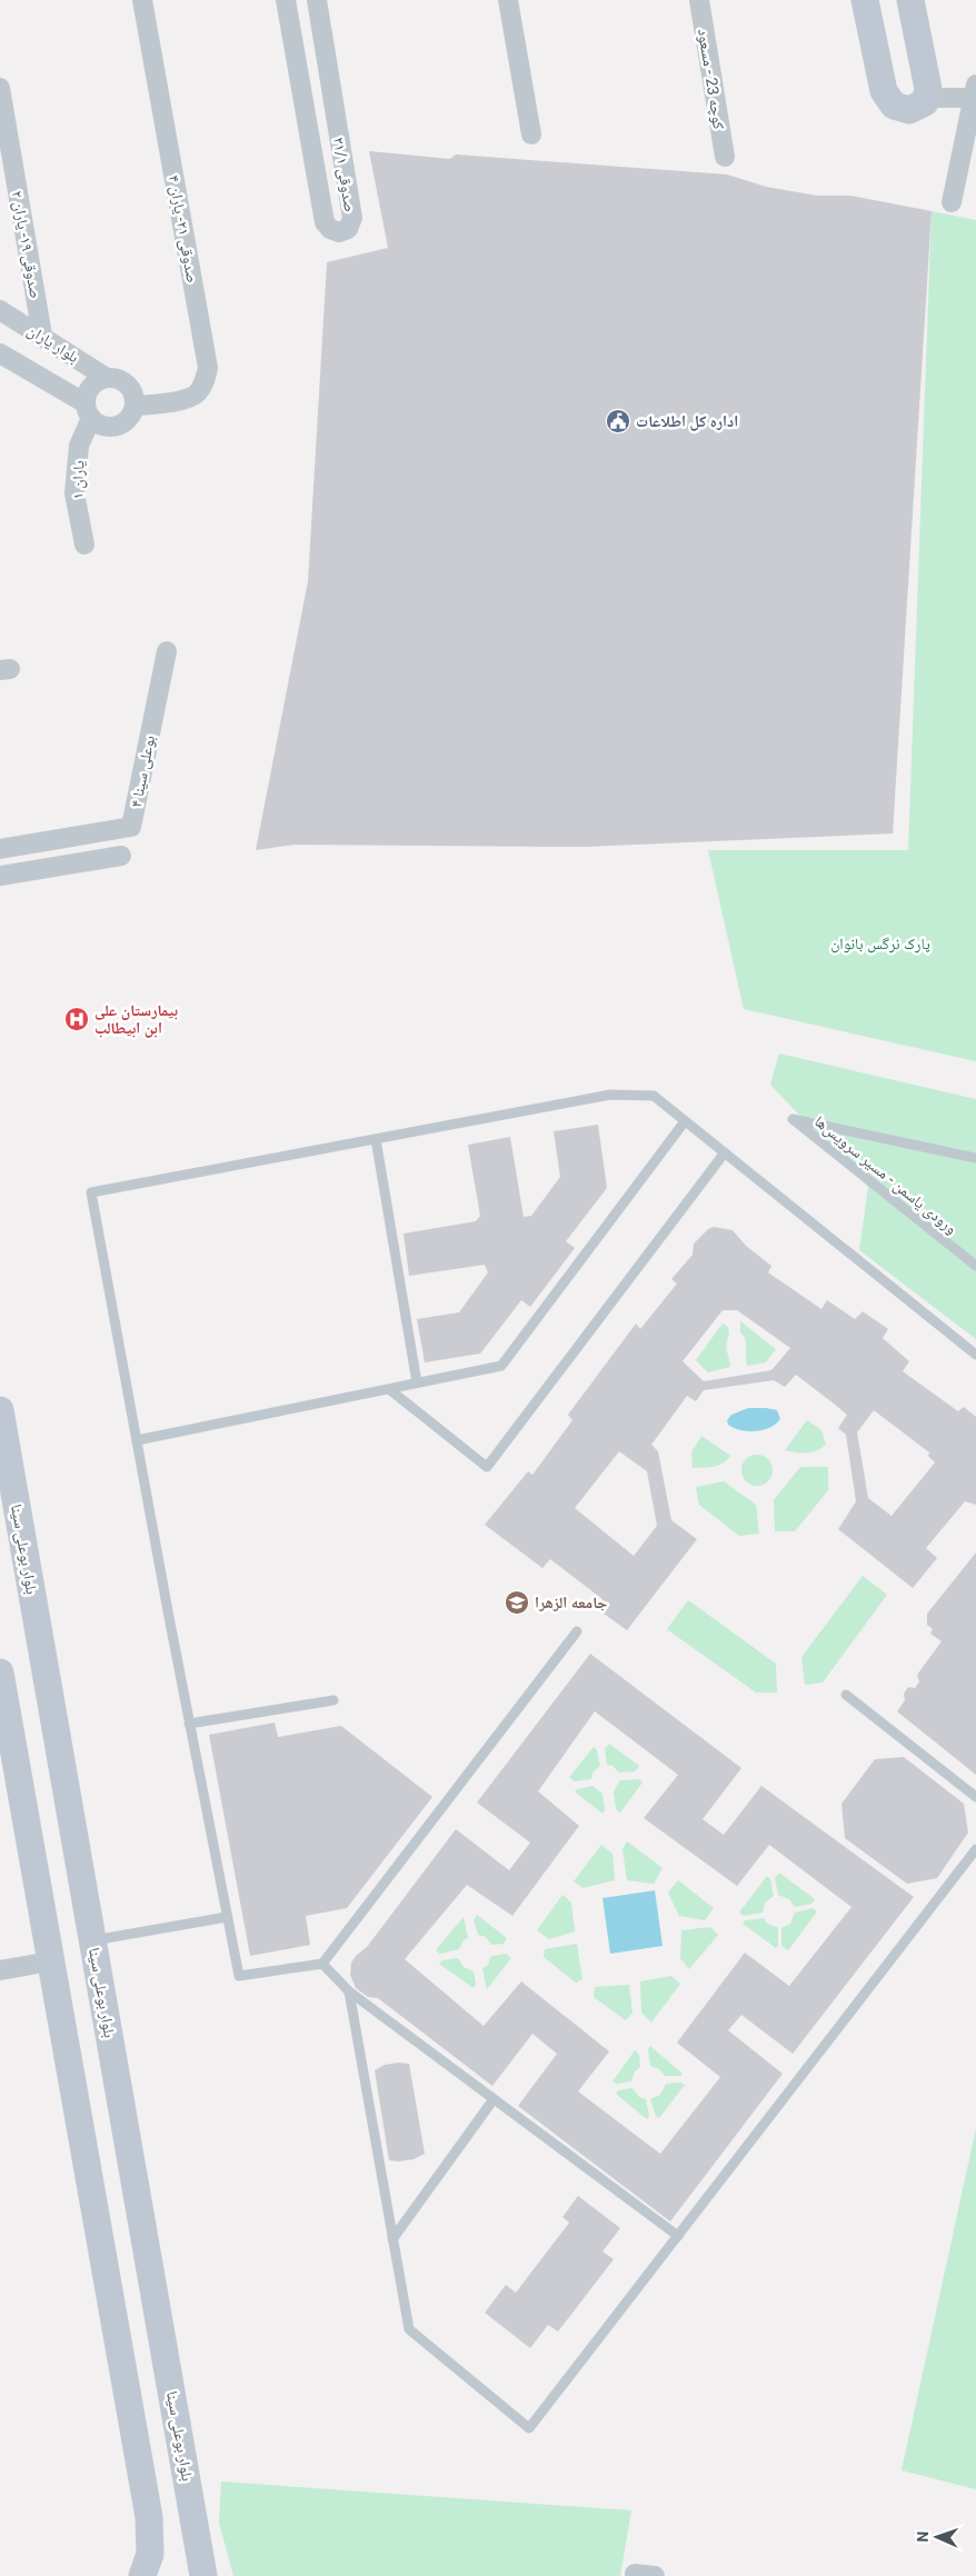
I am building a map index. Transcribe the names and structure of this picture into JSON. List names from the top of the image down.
{
  "streets": {
    "main road": ["بلوار بوعلی سینا"],
    "street": [
      "کوچه 23 - مسعود",
      "صدوقی ۲۱/۱",
      "صدوقی ۲۱- یاران ۴",
      "صدوقی ۱۹- یاران ۲",
      "بلوار یاران",
      "یاران ۱",
      "بوعلی سینا ۴"
    ],
    "lane": ["ورودی یاسمن - مسیر سرویس‌ها"]
  },
  "crossings": [
    ["صدوقی ۲۱- یاران ۴", "بلوار یاران"],
    ["صدوقی ۲۱- یاران ۴", "یاران ۱"],
    ["صدوقی ۱۹- یاران ۲", "بلوار یاران"],
    ["بلوار یاران", "یاران ۱"]
  ],
  "parks": ["پارک نرگس بانوان"],
  "places": {
    "public building": ["اداره کل اطلاعات"],
    "hospital": ["بیمارستان علی ابن ابیطالب"],
    "school or university": ["جامعه الزهرا"]
  },
  "north": "left"
}
